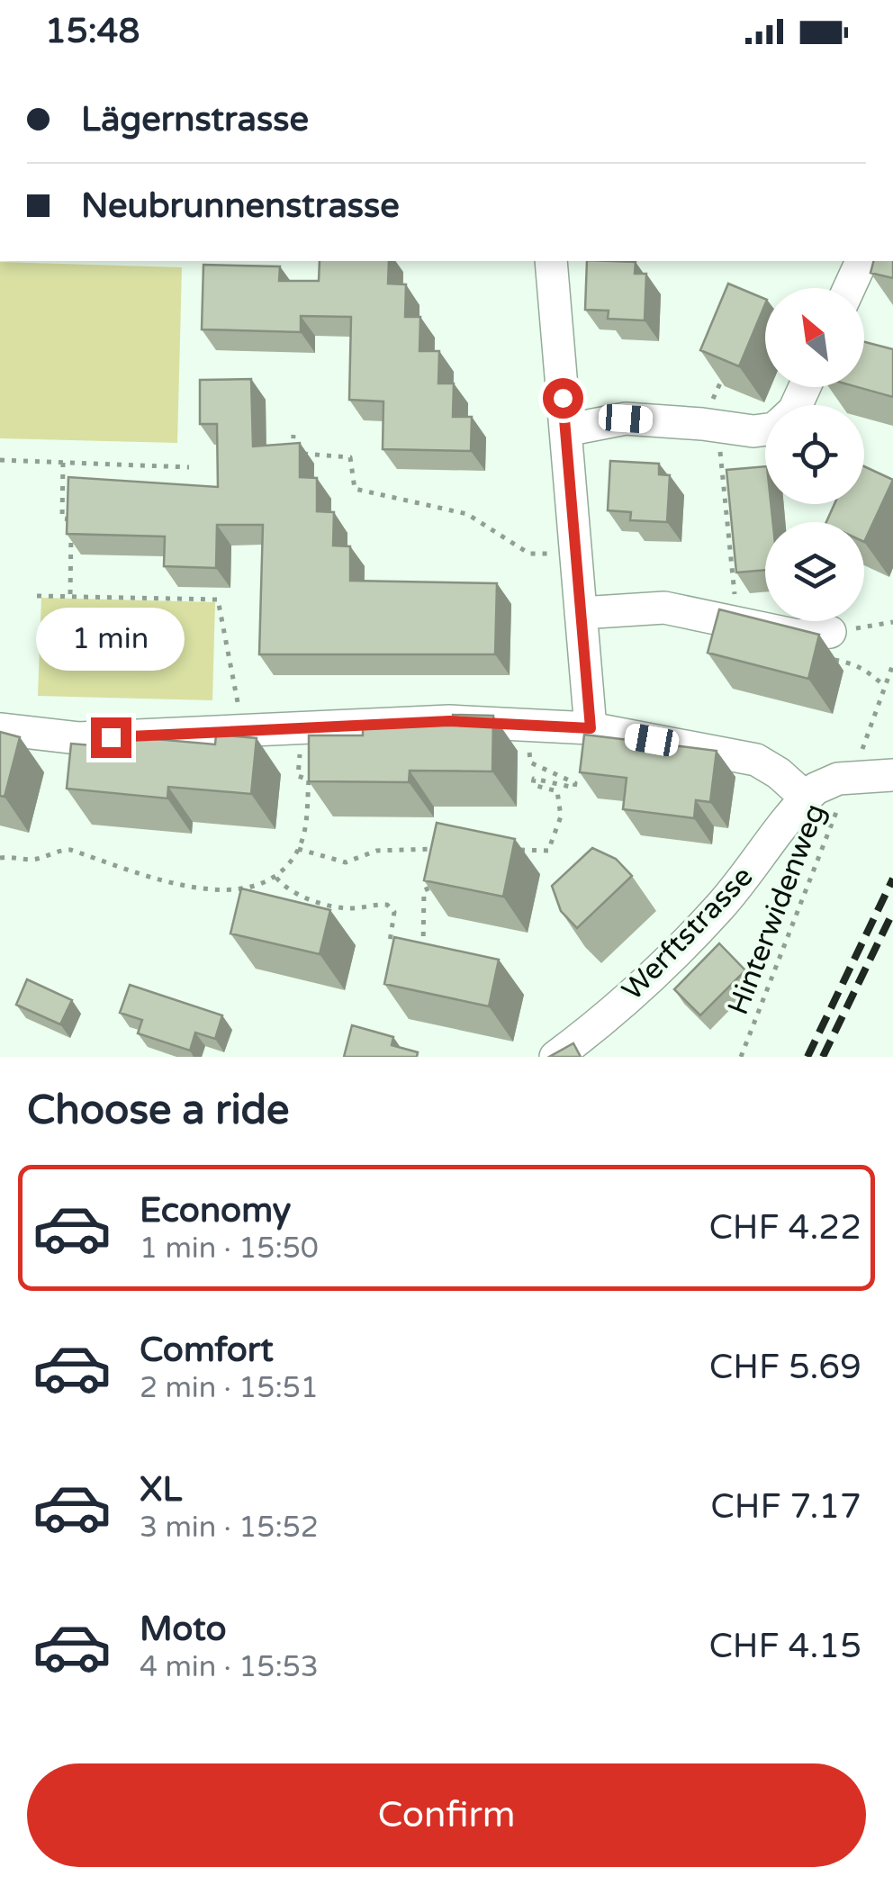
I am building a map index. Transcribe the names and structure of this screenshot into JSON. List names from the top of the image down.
{
  "streets": {
    "street": ["Werftstrasse"],
    "path": ["Hinterwidenweg"]
  },
  "north": "top left",
  "page": {
    "status": "15:48",
    "banner": ["Lägernstrasse", "Neubrunnenstrasse"],
    "bubble": "1 min",
    "heading": "Choose a ride",
    "list": [
      {
        "name": "Economy",
        "note": "1 min · 15:50",
        "value": "CHF 4.22"
      },
      {
        "name": "Comfort",
        "note": "2 min · 15:51",
        "value": "CHF 5.69"
      },
      {
        "name": "XL",
        "note": "3 min · 15:52",
        "value": "CHF 7.17"
      },
      {
        "name": "Moto",
        "note": "4 min · 15:53",
        "value": "CHF 4.15"
      }
    ],
    "buttons": "Confirm"
  }
}
